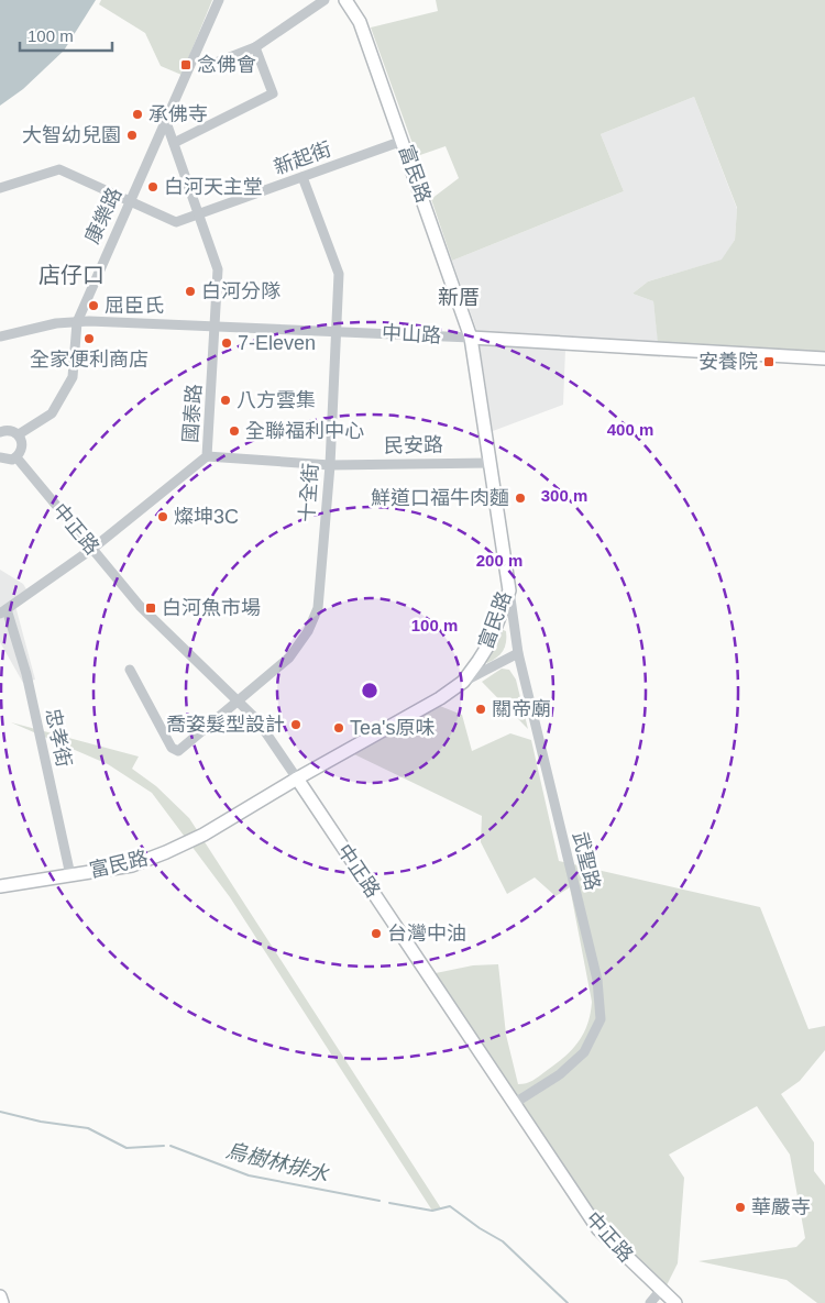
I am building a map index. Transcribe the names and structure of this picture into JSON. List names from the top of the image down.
{
  "streets": {
    "main road": ["富民路", "中山路", "中正路"],
    "street": [
      "新起街",
      "康樂路",
      "國泰路",
      "民安路",
      "十全街",
      "忠孝街",
      "武聖路"
    ]
  },
  "crossings": [
    ["新起街", "富民路"],
    ["新起街", "康樂路"],
    ["新起街", "國泰路"],
    ["新起街", "十全街"],
    ["富民路", "中山路"],
    ["富民路", "民安路"],
    ["富民路", "中正路"],
    ["富民路", "忠孝街"],
    ["富民路", "武聖路"],
    ["康樂路", "中山路"],
    ["康樂路", "國泰路"],
    ["中山路", "國泰路"],
    ["中山路", "十全街"],
    ["國泰路", "民安路"],
    ["國泰路", "中正路"],
    ["國泰路", "忠孝街"],
    ["民安路", "十全街"],
    ["十全街", "中正路"],
    ["中正路", "武聖路"]
  ],
  "districts": ["店仔口", "新厝"],
  "water": ["烏樹林排水"],
  "places": {
    "transit": ["念佛會", "安養院", "白河魚市場"],
    "other": [
      "承佛寺",
      "大智幼兒園",
      "白河天主堂",
      "白河分隊",
      "屈臣氏",
      "全家便利商店",
      "7-Eleven",
      "八方雲集",
      "全聯福利中心",
      "鮮道口福牛肉麵",
      "燦坤3C",
      "關帝廟",
      "喬姿髮型設計",
      "Tea's原味",
      "台灣中油",
      "華嚴寺"
    ]
  },
  "scale_bar": "100 m",
  "rings": [
    "400 m",
    "300 m",
    "200 m",
    "100 m"
  ]
}
